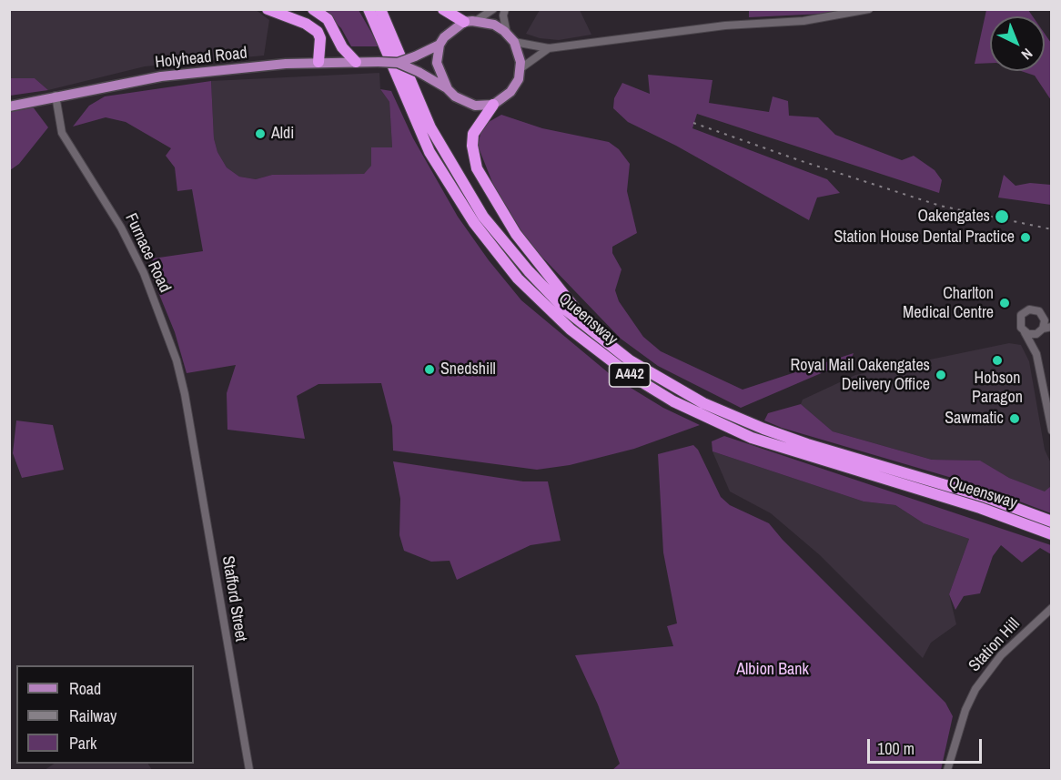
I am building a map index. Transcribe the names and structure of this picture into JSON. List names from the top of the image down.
{
  "streets": {
    "highway": ["Queensway", "A442"],
    "main road": ["Holyhead Road"],
    "street": ["Furnace Road", "Stafford Street", "Station Hill"]
  },
  "crossings": [
    ["Holyhead Road", "Furnace Road"],
    ["Holyhead Road", "A442"],
    ["Furnace Road", "Stafford Street"],
    ["Queensway", "A442"]
  ],
  "parks": ["Albion Bank"],
  "places": [
    "Aldi",
    "Oakengates",
    "Station House Dental Practice",
    "Charlton Medical Centre",
    "Hobson Paragon",
    "Snedshill",
    "Royal Mail Oakengates Delivery Office",
    "Sawmatic"
  ],
  "legend": ["Road", "Railway", "Park"],
  "scale_bar": "100 m",
  "north": "bottom right"
}
